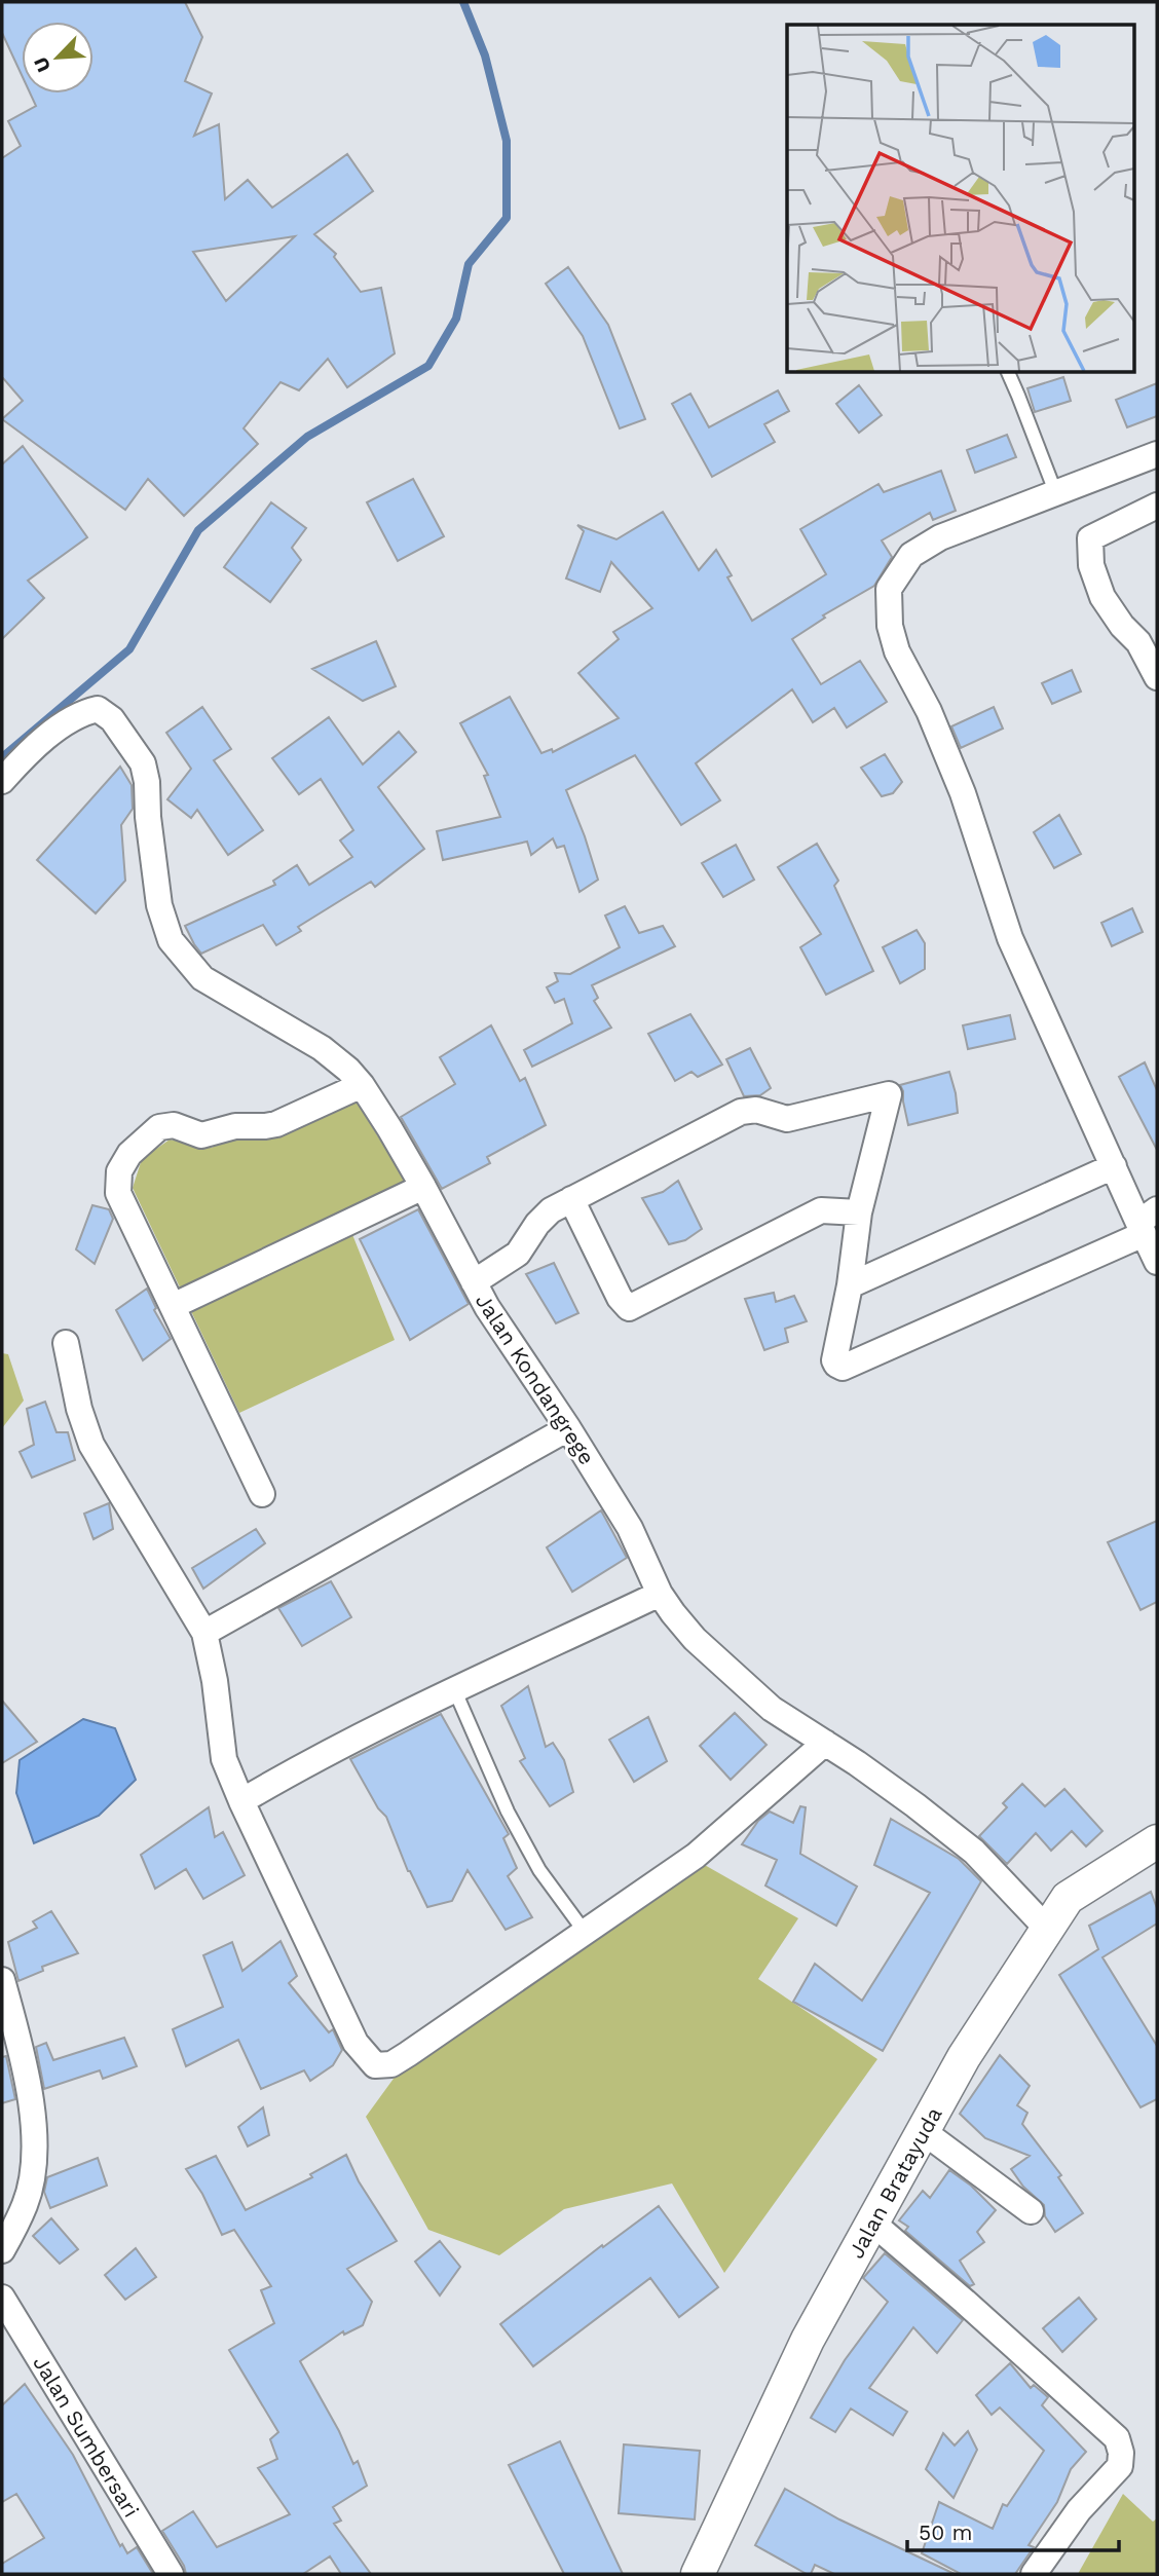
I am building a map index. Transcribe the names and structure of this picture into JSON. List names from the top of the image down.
{
  "streets": {
    "street": ["Jalan Kondangrege", "Jalan Bratayuda", "Jalan Sumbersari"]
  },
  "crossings": [
    ["Jalan Kondangrege", "Jalan Bratayuda"]
  ],
  "scale_bar": "50 m",
  "north": "bottom left"
}
